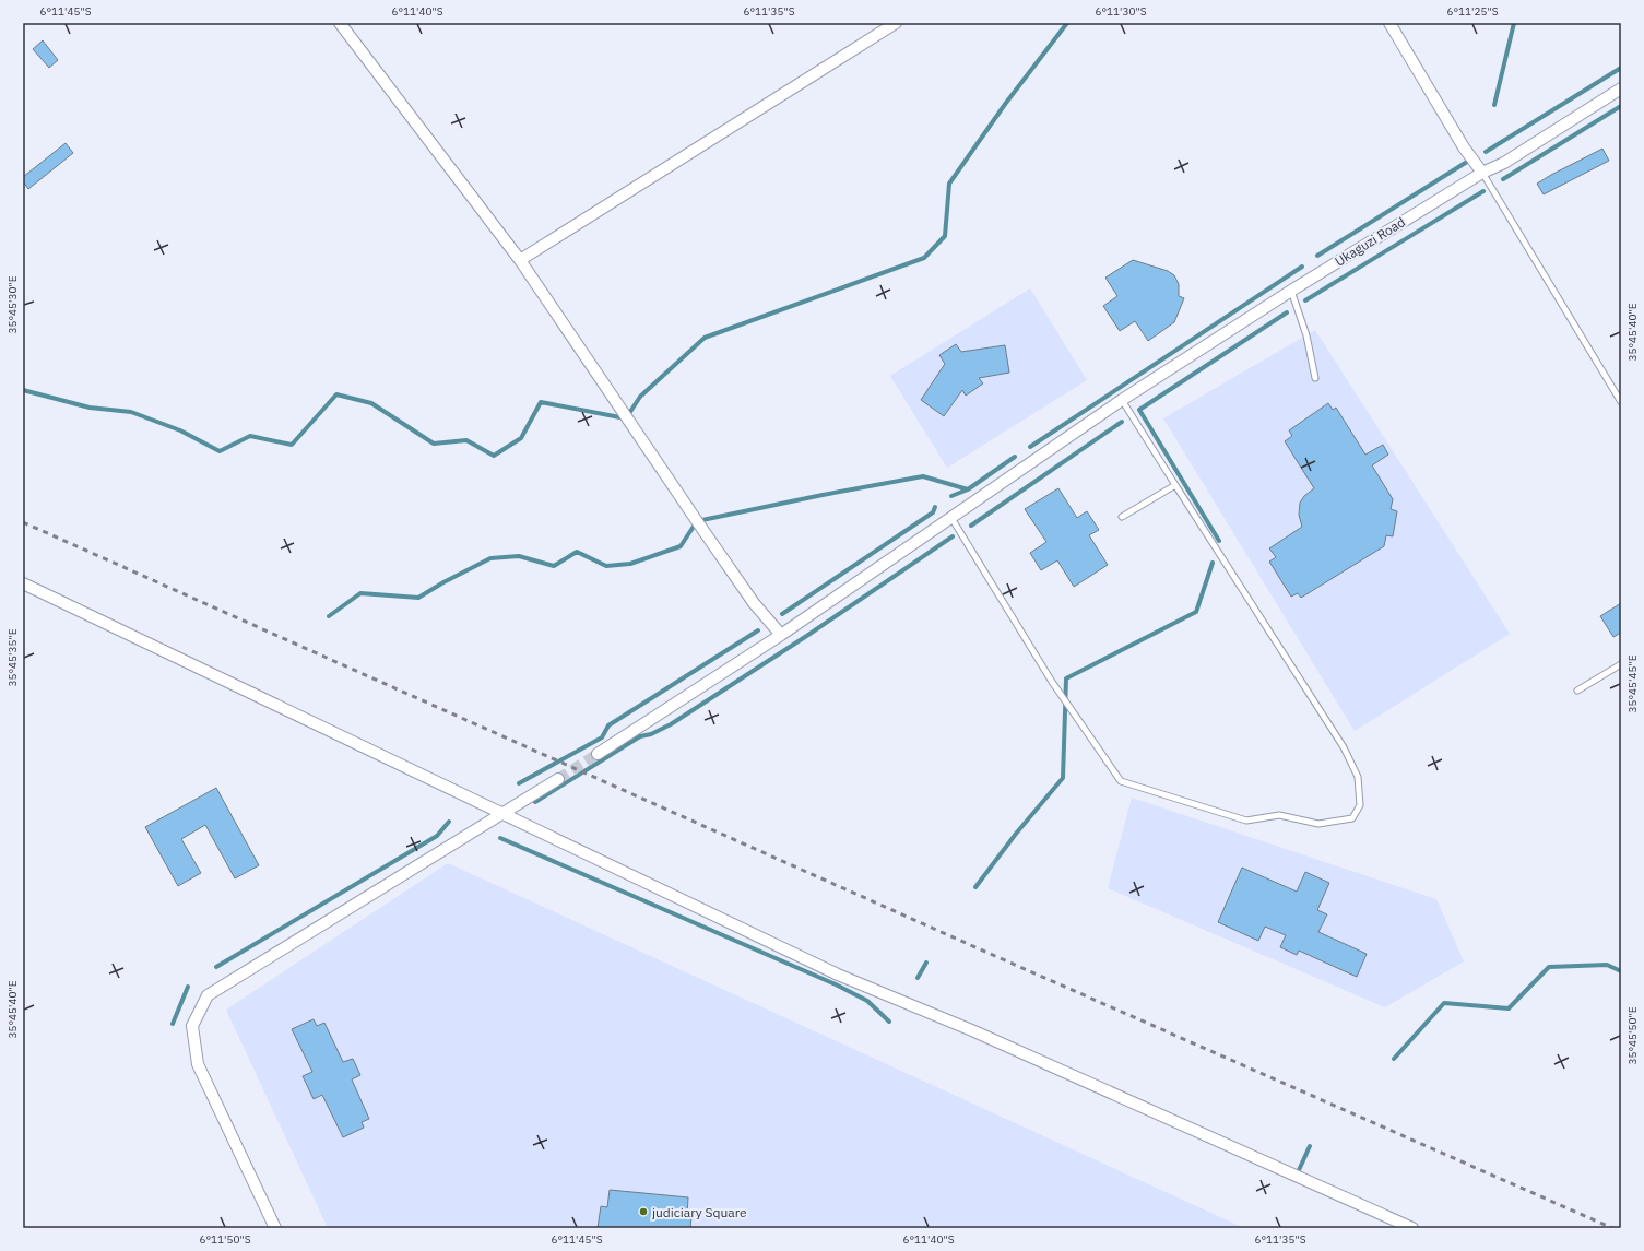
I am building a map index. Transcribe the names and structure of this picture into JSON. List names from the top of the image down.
{
  "streets": {
    "street": ["Ukaguzi Road"]
  },
  "places": ["judiciary Square"],
  "coordinates": [
    "6°11'45\"S",
    "6°11'40\"S",
    "6°11'35\"S",
    "6°11'30\"S",
    "6°11'25\"S",
    "35°45'30\"E",
    "35°45'40\"E",
    "35°45'35\"E",
    "35°45'45\"E",
    "35°45'50\"E",
    "6°11'50\"S"
  ]
}
